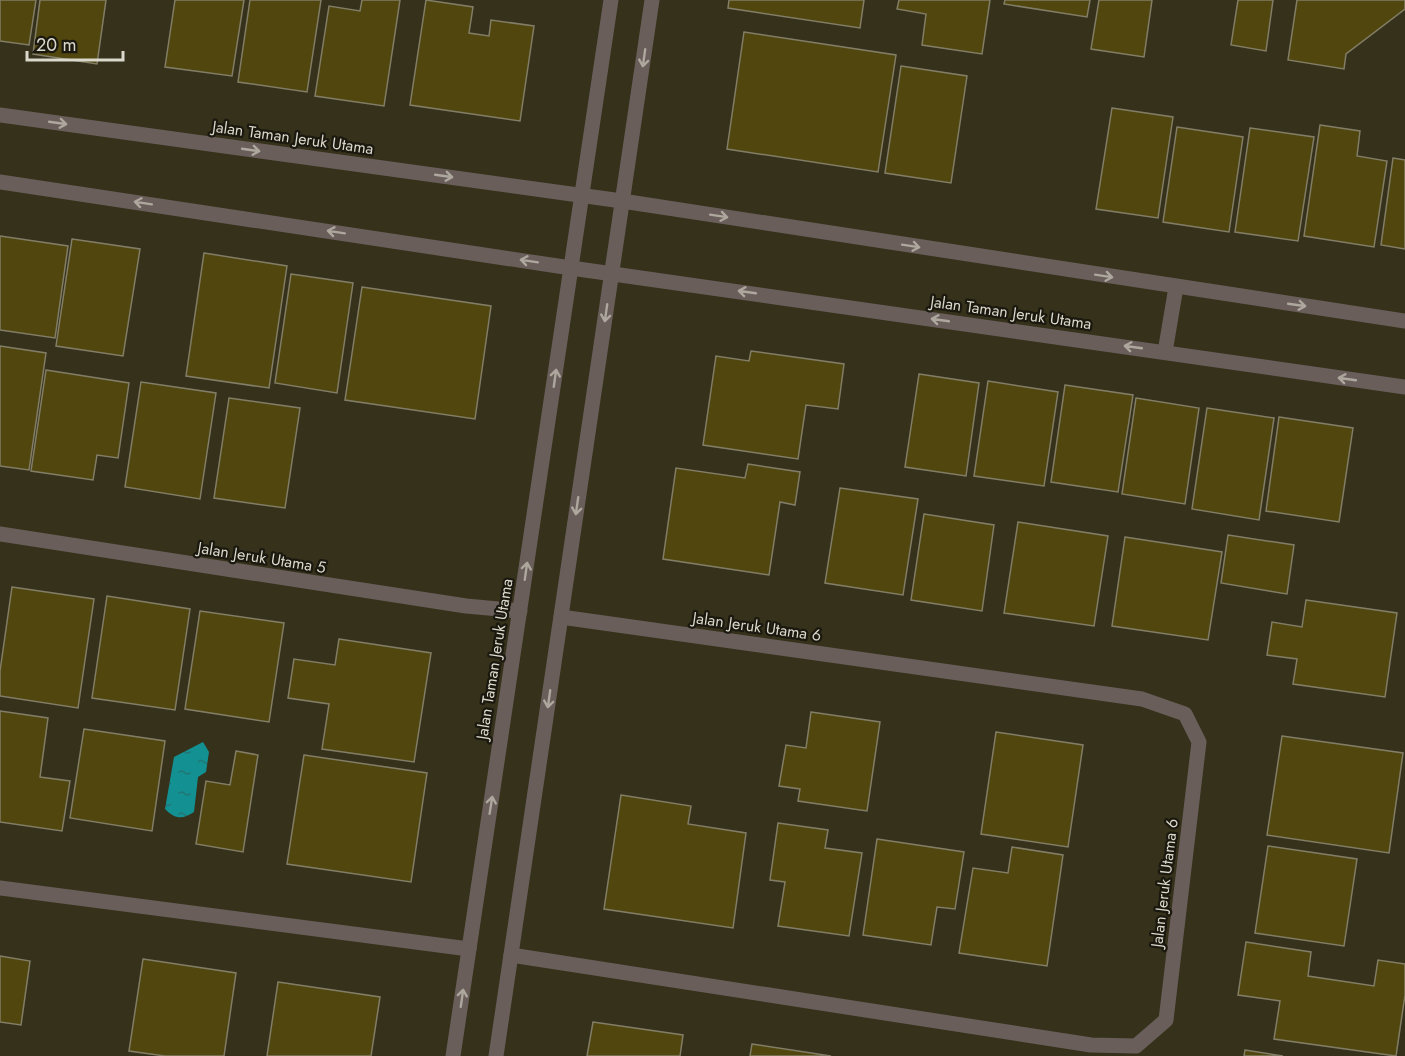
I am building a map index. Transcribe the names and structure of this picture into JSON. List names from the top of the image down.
{
  "streets": {
    "street": ["Jalan Taman Jeruk Utama", "Jalan Jeruk Utama 5", "Jalan Jeruk Utama 6"]
  },
  "crossings": [
    ["Jalan Taman Jeruk Utama", "Jalan Jeruk Utama 5"]
  ],
  "scale_bar": "20 m"
}
